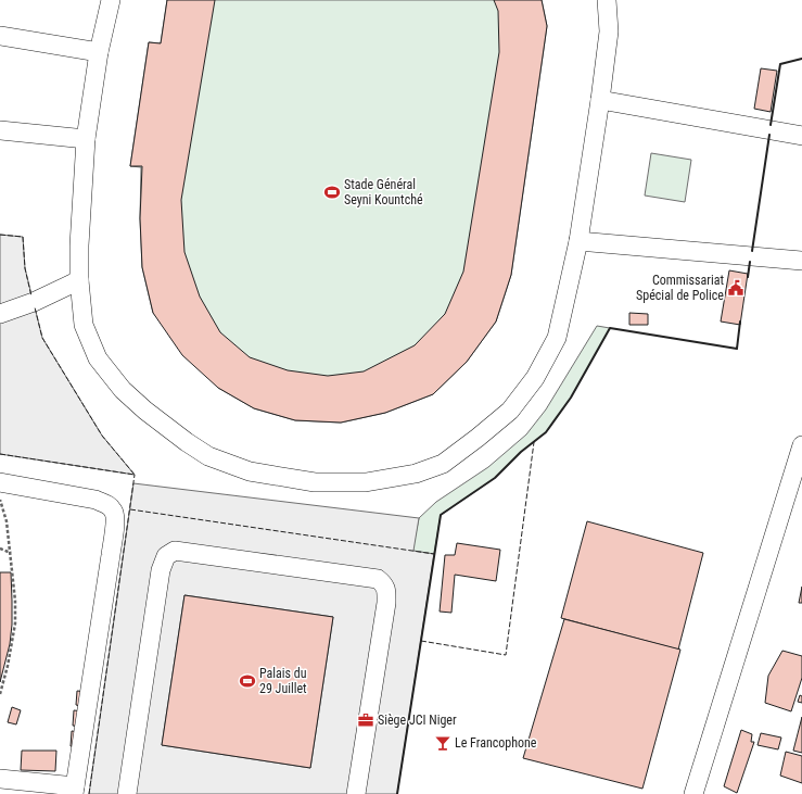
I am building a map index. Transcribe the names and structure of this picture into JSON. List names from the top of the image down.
{
  "places": {
    "sports": ["Stade Général Seyni Kountché", "Palais du 29 Juillet"],
    "public building": ["Commissariat Spécial de Police"],
    "office": ["Siège JCI Niger"],
    "bar": ["Le Francophone"]
  }
}
